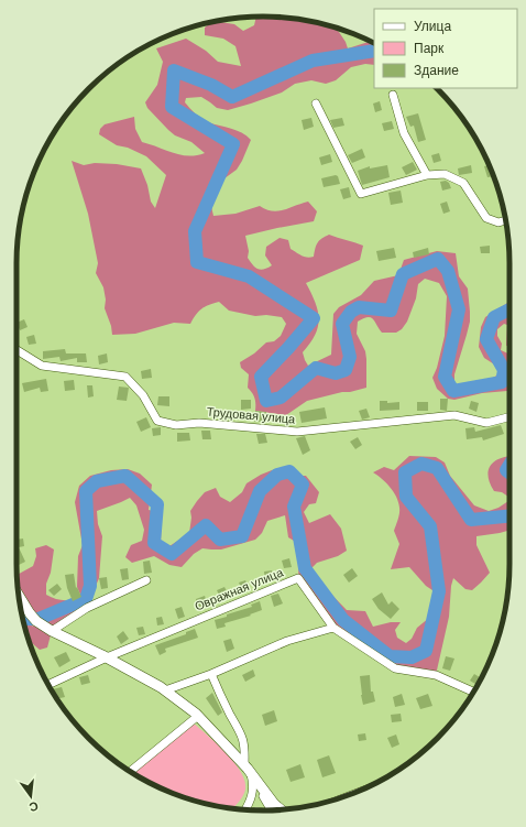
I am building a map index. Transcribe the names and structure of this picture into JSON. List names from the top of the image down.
{
  "streets": {
    "street": ["Трудовая улица", "Овражная улица"]
  },
  "legend": ["Улица", "Парк", "Здание"],
  "north": "bottom"
}
